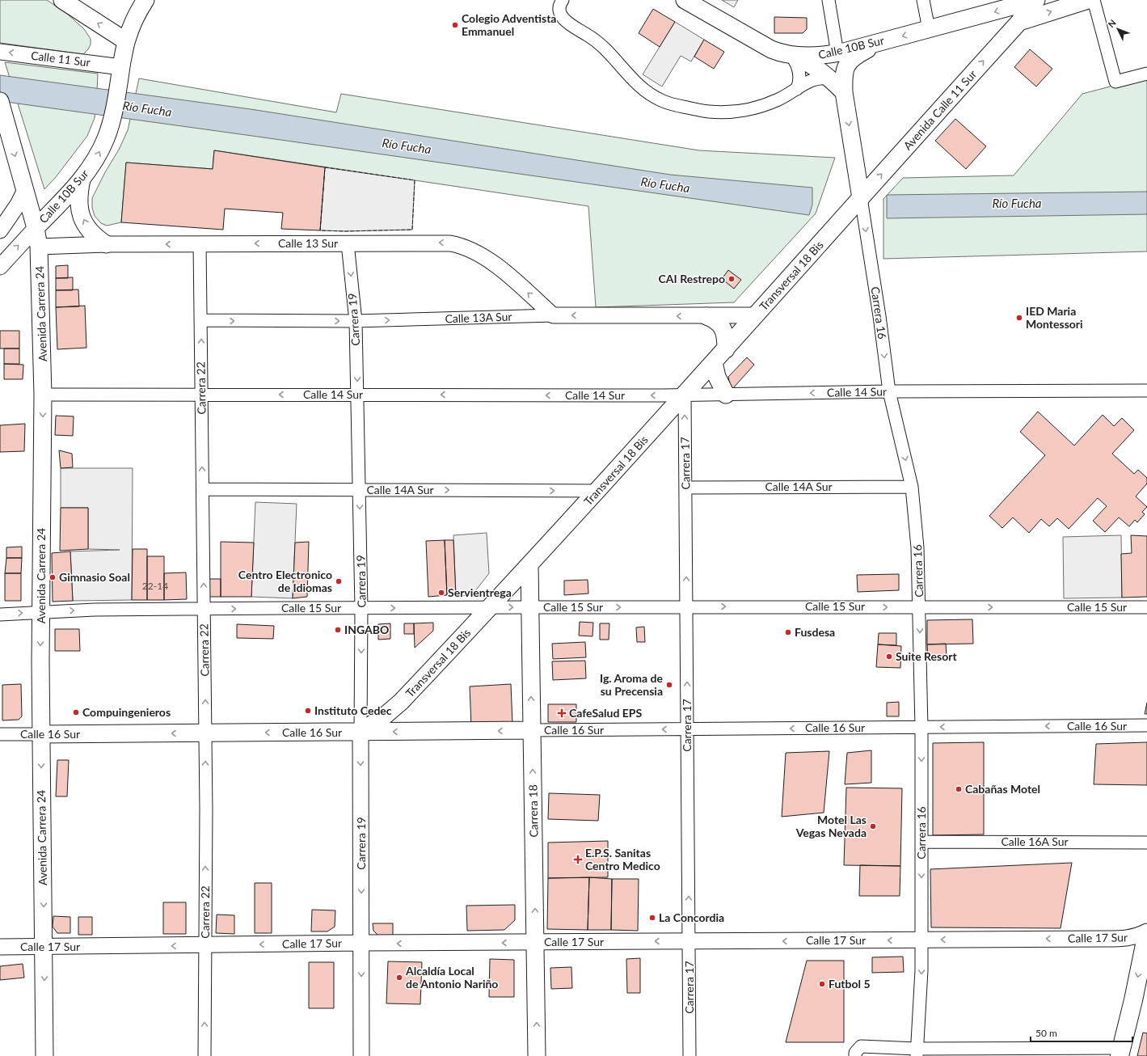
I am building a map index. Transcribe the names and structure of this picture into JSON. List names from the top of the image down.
{
  "streets": {
    "main road": [
      "Calle 10B Sur",
      "Avenida Calle 11 Sur",
      "Transversal 18 Bis",
      "Carrera 16",
      "Avenida Carrera 24",
      "Calle 16 Sur",
      "Carrera 18"
    ],
    "street": [
      "Calle 11 Sur",
      "Calle 13 Sur",
      "Calle 13A Sur",
      "Carrera 19",
      "Carrera 22",
      "Calle 14 Sur",
      "Carrera 17",
      "Calle 14A Sur",
      "Calle 15 Sur",
      "Calle 16A Sur",
      "Calle 17 Sur"
    ]
  },
  "crossings": [
    ["Calle 10B Sur", "Calle 11 Sur"],
    ["Calle 10B Sur", "Avenida Calle 11 Sur"],
    ["Calle 10B Sur", "Carrera 16"],
    ["Calle 10B Sur", "Avenida Carrera 24"],
    ["Avenida Calle 11 Sur", "Transversal 18 Bis"],
    ["Avenida Calle 11 Sur", "Carrera 16"],
    ["Calle 13 Sur", "Avenida Carrera 24"],
    ["Calle 13 Sur", "Calle 13A Sur"],
    ["Calle 13 Sur", "Carrera 19"],
    ["Calle 13 Sur", "Carrera 22"],
    ["Transversal 18 Bis", "Carrera 16"],
    ["Transversal 18 Bis", "Calle 13A Sur"],
    ["Transversal 18 Bis", "Carrera 19"],
    ["Transversal 18 Bis", "Calle 14 Sur"],
    ["Transversal 18 Bis", "Carrera 17"],
    ["Transversal 18 Bis", "Calle 14A Sur"],
    ["Transversal 18 Bis", "Calle 15 Sur"],
    ["Transversal 18 Bis", "Calle 16 Sur"],
    ["Transversal 18 Bis", "Carrera 18"],
    ["Carrera 16", "Calle 14 Sur"],
    ["Carrera 16", "Calle 14A Sur"],
    ["Carrera 16", "Calle 15 Sur"],
    ["Carrera 16", "Calle 16 Sur"],
    ["Carrera 16", "Calle 16A Sur"],
    ["Carrera 16", "Calle 17 Sur"],
    ["Avenida Carrera 24", "Calle 14 Sur"],
    ["Avenida Carrera 24", "Calle 15 Sur"],
    ["Avenida Carrera 24", "Calle 16 Sur"],
    ["Avenida Carrera 24", "Calle 17 Sur"],
    ["Calle 13A Sur", "Carrera 19"],
    ["Calle 13A Sur", "Carrera 22"],
    ["Carrera 19", "Calle 14 Sur"],
    ["Carrera 19", "Calle 14A Sur"],
    ["Carrera 19", "Calle 15 Sur"],
    ["Carrera 19", "Calle 16 Sur"],
    ["Carrera 19", "Calle 17 Sur"],
    ["Carrera 22", "Calle 14 Sur"],
    ["Carrera 22", "Calle 14A Sur"],
    ["Carrera 22", "Calle 15 Sur"],
    ["Carrera 22", "Calle 16 Sur"],
    ["Carrera 22", "Calle 17 Sur"],
    ["Calle 14 Sur", "Carrera 17"],
    ["Carrera 17", "Calle 14A Sur"],
    ["Carrera 17", "Calle 15 Sur"],
    ["Carrera 17", "Calle 16 Sur"],
    ["Carrera 17", "Calle 17 Sur"],
    ["Calle 15 Sur", "Carrera 18"],
    ["Calle 16 Sur", "Carrera 18"],
    ["Carrera 18", "Calle 17 Sur"]
  ],
  "one_way": [
    "Calle 11 Sur",
    "Avenida Calle 11 Sur",
    "Calle 13 Sur",
    "Carrera 16",
    "Avenida Carrera 24",
    "Carrera 19",
    "Carrera 22",
    "Calle 14 Sur",
    "Carrera 17",
    "Calle 14A Sur",
    "Calle 15 Sur",
    "Calle 16 Sur",
    "Carrera 18",
    "Calle 17 Sur"
  ],
  "water": ["Río Fucha"],
  "places": {
    "other": [
      "Colegio Adventista Emmanuel",
      "CAI Restrepo",
      "IED Maria Montessori",
      "Gimnasio Soal",
      "Centro Electronico de Idiomas",
      "Servientrega",
      "INGABO",
      "Fusdesa",
      "Suite Resort",
      "Ig. Aroma de su Precensia",
      "Instituto Cedec",
      "Compuingenieros",
      "Cabañas Motel",
      "Motel Las Vegas Nevada",
      "La Concordia",
      "Alcaldía Local de Antonio Nariño",
      "Futbol 5"
    ],
    "health": ["CafeSalud EPS", "E.P.S. Sanitas Centro Medico"]
  },
  "house_numbers": ["22-14"],
  "scale_bar": "50 m",
  "north": "top left"
}
